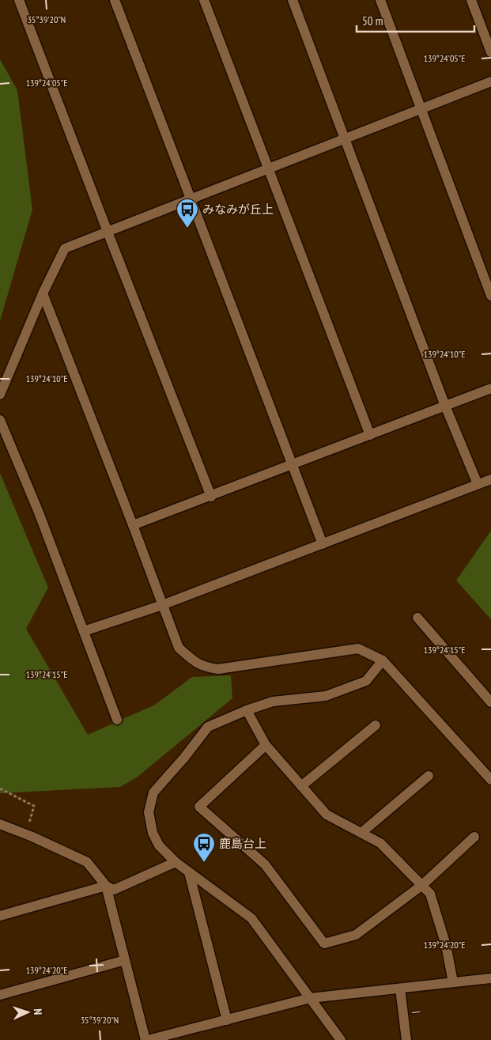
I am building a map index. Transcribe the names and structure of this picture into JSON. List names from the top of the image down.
{
  "streets": {
    "street": ["I"]
  },
  "places": {
    "bus stop": ["みなみが丘上", "鹿島台上"]
  },
  "scale_bar": "50 m",
  "north": "right",
  "coordinates": [
    "35°39'20\"N",
    "139°24'05\"E",
    "139°24'10\"E",
    "139°24'15\"E",
    "139°24'20\"E"
  ]
}
